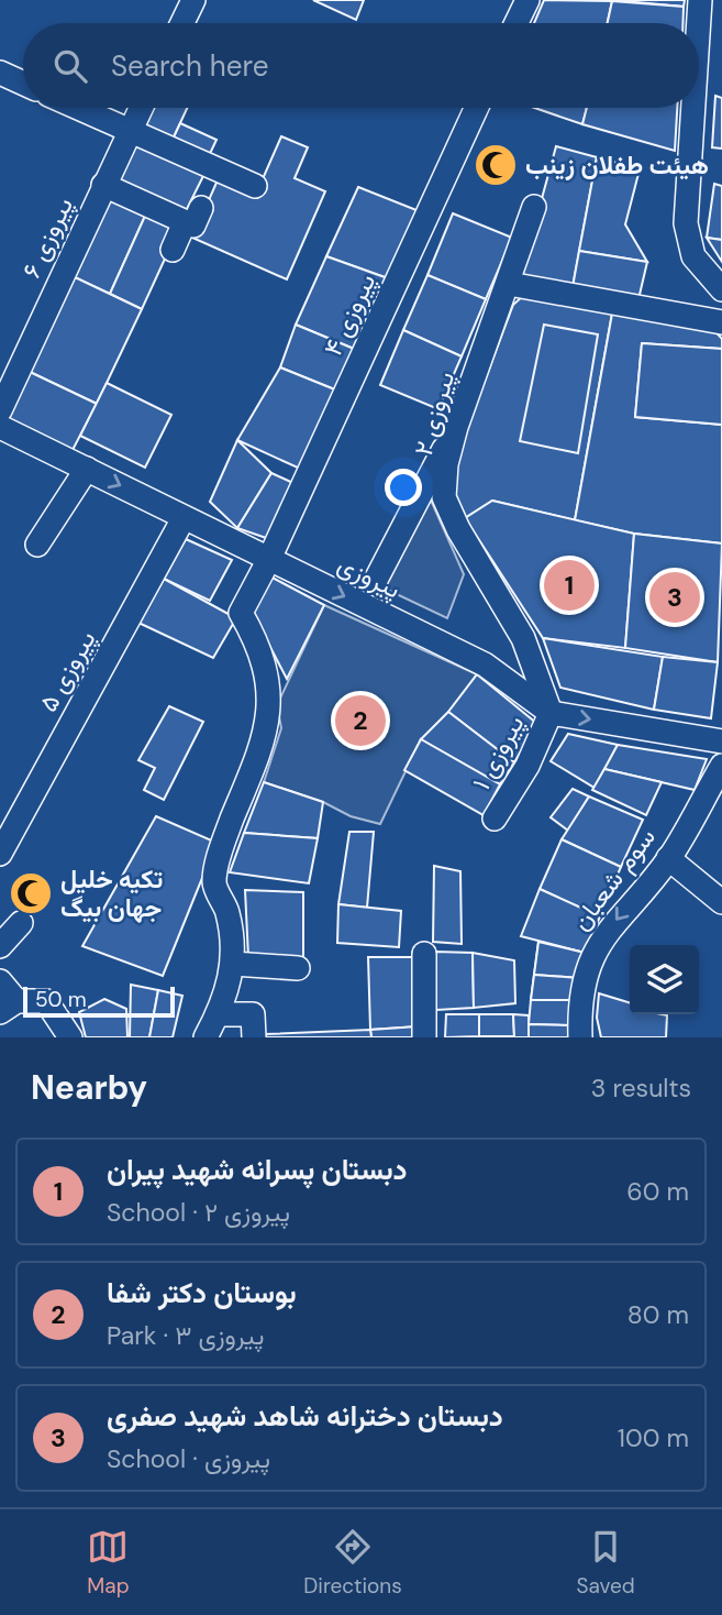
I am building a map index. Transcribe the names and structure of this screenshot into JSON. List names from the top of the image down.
{
  "streets": {
    "street": [
      "پیروزی ۶",
      "پیروزی ۴",
      "پیروزی ۲",
      "پیروزی",
      "پیروزی ۵",
      "پیروزی ۱",
      "سوم شعبان"
    ]
  },
  "crossings": [
    ["پیروزی ۴", "پیروزی"],
    ["پیروزی ۲", "پیروزی"],
    ["پیروزی ۲", "پیروزی ۱"],
    ["پیروزی", "پیروزی ۵"],
    ["پیروزی", "پیروزی ۱"]
  ],
  "one_way": ["پیروزی", "سوم شعبان"],
  "places": {
    "mosque": ["هیئت طفلان زینب", "تکیه خلیل جهان بیگ"]
  },
  "scale_bar": "50 m",
  "page": {
    "search": "Search here",
    "pins": ["1", "3", "2"],
    "scale": "50 m",
    "heading": ["Nearby", "3 results"],
    "list": [
      {
        "mark": "1",
        "name": "دبستان پسرانه شهید پیران",
        "note": "School · پیروزی ۲",
        "value": "60 m"
      },
      {
        "mark": "2",
        "name": "بوستان دکتر شفا",
        "note": "Park · پیروزی ۳",
        "value": "80 m"
      },
      {
        "mark": "3",
        "name": "دبستان دخترانه شاهد شهید صفری",
        "note": "School · پیروزی",
        "value": "100 m"
      }
    ],
    "nav": ["Map", "Directions", "Saved"]
  }
}
